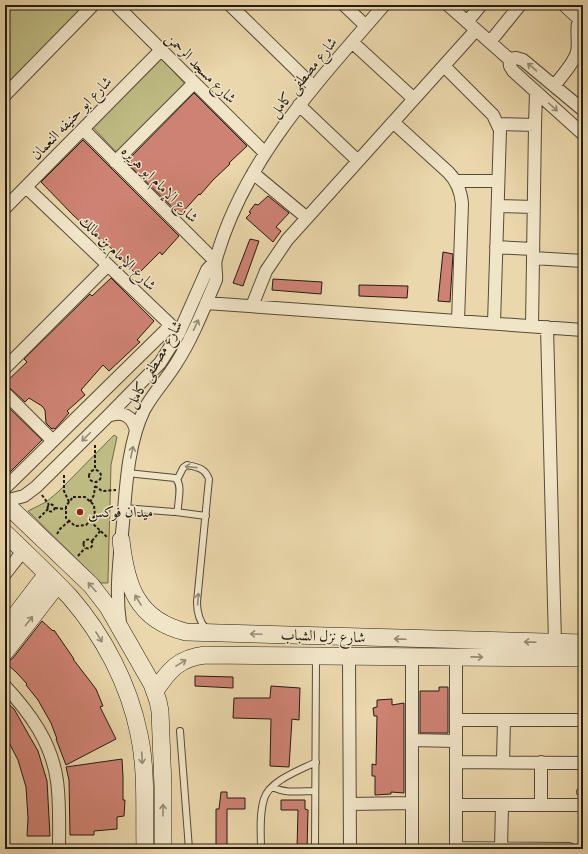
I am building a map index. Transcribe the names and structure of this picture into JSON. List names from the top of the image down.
{
  "streets": {
    "street": [
      "شارع مسجد الرحمن",
      "شارع مصطفى كامل",
      "شارع ابو حنيفه النعمان",
      "شارع الإمام ابو هريره",
      "شارع الإمام بن مالك",
      "شارع نزل الشباب"
    ]
  },
  "crossings": [
    ["شارع مسجد الرحمن", "شارع مصطفى كامل"],
    ["شارع مسجد الرحمن", "شارع ابو حنيفه النعمان"],
    ["شارع مصطفى كامل", "شارع الإمام ابو هريره"],
    ["شارع مصطفى كامل", "شارع الإمام بن مالك"],
    ["شارع مصطفى كامل", "شارع نزل الشباب"],
    ["شارع ابو حنيفه النعمان", "شارع الإمام ابو هريره"],
    ["شارع ابو حنيفه النعمان", "شارع الإمام بن مالك"]
  ],
  "places": ["ميدان فوكس"]
}
